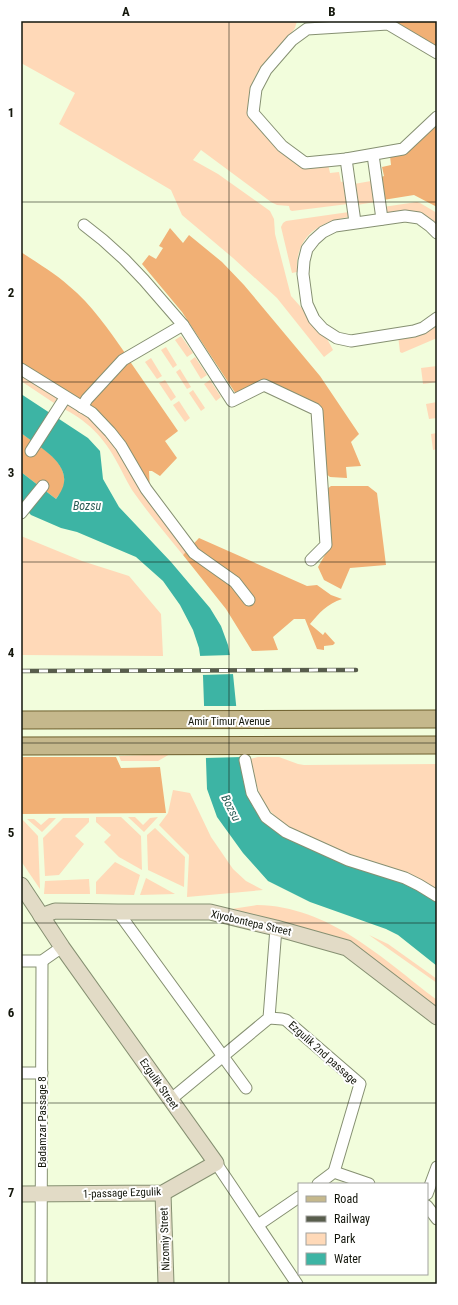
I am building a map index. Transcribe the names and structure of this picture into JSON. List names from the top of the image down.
{
  "streets": {
    "main road": ["Amir Timur Avenue"],
    "street": [
      "Xiyobontepa Street",
      "Ezgulik 2nd passage",
      "Ezgulik Street",
      "Badamzar Passage 8",
      "1-passage Ezgulik",
      "Nizomiy Street"
    ]
  },
  "crossings": [
    ["Xiyobontepa Street", "Ezgulik Street"],
    ["Ezgulik Street", "1-passage Ezgulik"],
    ["Badamzar Passage 8", "1-passage Ezgulik"],
    ["1-passage Ezgulik", "Nizomiy Street"]
  ],
  "water": ["Bozsu"],
  "legend": [
    "Road",
    "Railway",
    "Park",
    "Water"
  ],
  "grid": {
    "columns": ["A", "B"],
    "rows": [
      "1",
      "2",
      "3",
      "4",
      "5",
      "6",
      "7"
    ]
  }
}
